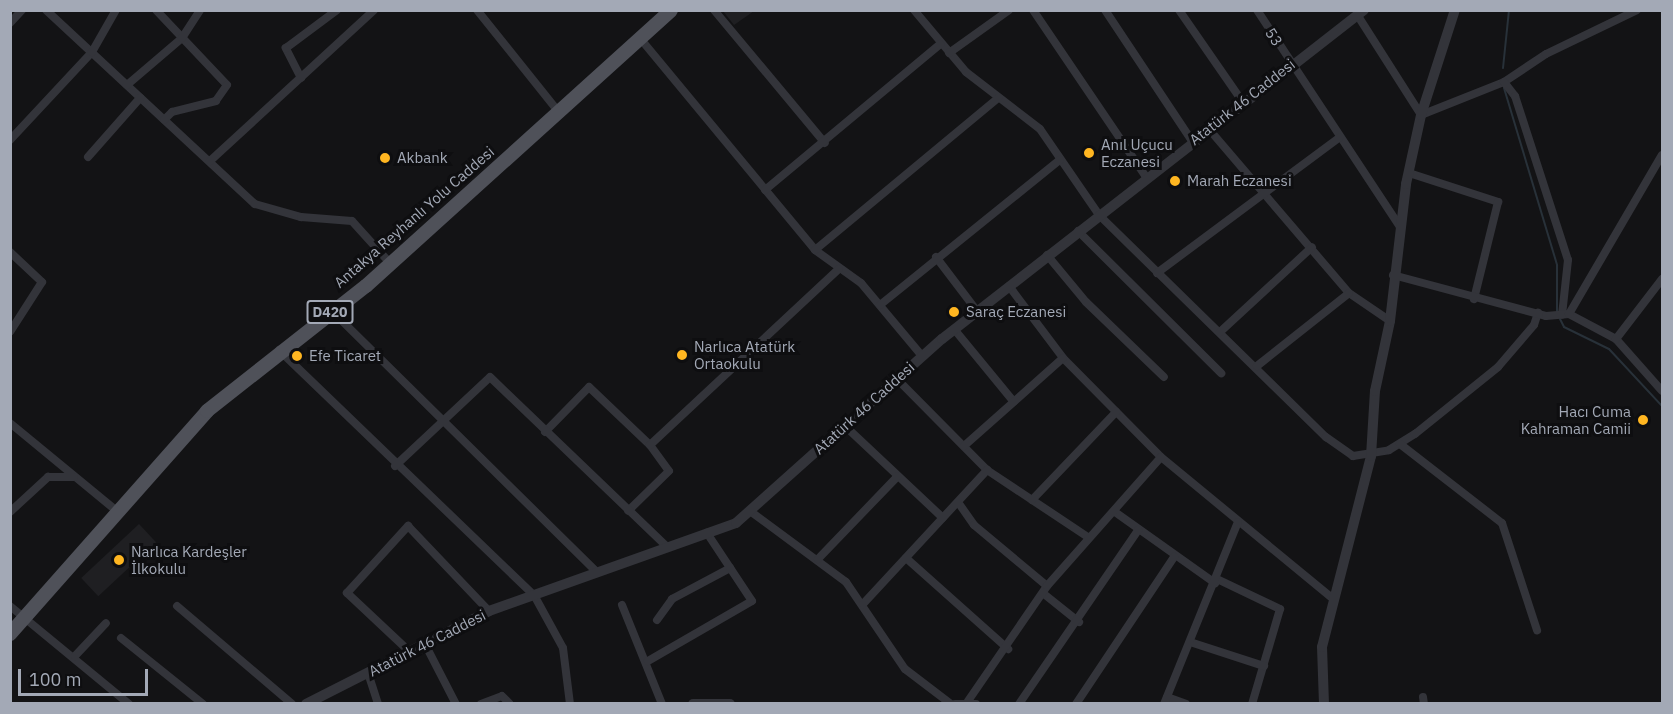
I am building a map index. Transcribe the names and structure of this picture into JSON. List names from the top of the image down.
{
  "streets": {
    "main road": ["Antakya Reyhanlı Yolu Caddesi", "D420"],
    "street": ["53", "Atatürk 46 Caddesi"]
  },
  "crossings": [
    ["53", "Atatürk 46 Caddesi"]
  ],
  "places": [
    "Anıl Uçucu Eczanesi",
    "Akbank",
    "Marah Eczanesi",
    "Saraç Eczanesi",
    "Narlıca Atatürk Ortaokulu",
    "Efe Ticaret",
    "Hacı Cuma Kahraman Camii",
    "Narlıca Kardeşler İlkokulu"
  ],
  "scale_bar": "100 m"
}
